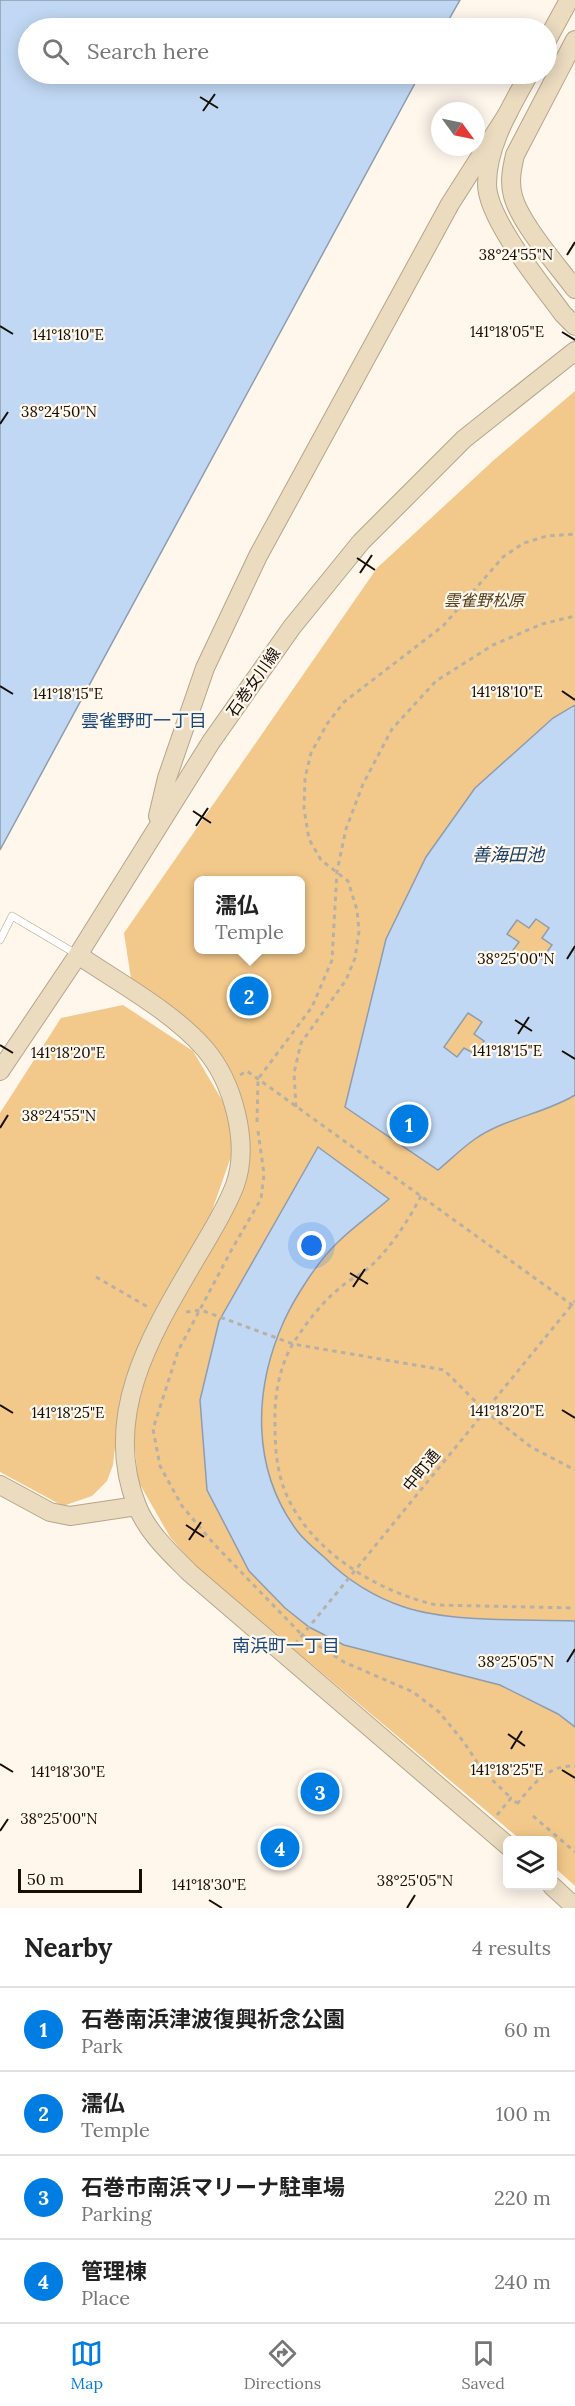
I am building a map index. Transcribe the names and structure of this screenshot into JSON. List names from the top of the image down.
{
  "streets": {
    "street": ["石巻女川線"],
    "path": ["中町通"]
  },
  "districts": ["雲雀野町一丁目", "南浜町一丁目"],
  "water": ["善海田池"],
  "parks": ["雲雀野松原"],
  "scale_bar": "50 m",
  "north": "bottom right",
  "page": {
    "search": "Search here",
    "popup": ["濡仏", "Temple"],
    "pins": [
      "2",
      "1",
      "3",
      "4"
    ],
    "scale": "50 m",
    "heading": ["Nearby", "4 results"],
    "list": [
      {
        "mark": "1",
        "name": "石巻南浜津波復興祈念公園",
        "note": "Park",
        "value": "60 m"
      },
      {
        "mark": "2",
        "name": "濡仏",
        "note": "Temple",
        "value": "100 m"
      },
      {
        "mark": "3",
        "name": "石巻市南浜マリーナ駐車場",
        "note": "Parking",
        "value": "220 m"
      },
      {
        "mark": "4",
        "name": "管理棟",
        "note": "Place",
        "value": "240 m"
      }
    ],
    "nav": ["Map", "Directions", "Saved"]
  },
  "coordinates": [
    "38°24'55\"N",
    "141°18'05\"E",
    "141°18'10\"E",
    "38°24'50\"N",
    "141°18'15\"E",
    "38°25'00\"N",
    "141°18'20\"E",
    "141°18'25\"E",
    "38°25'05\"N",
    "141°18'30\"E"
  ]
}
